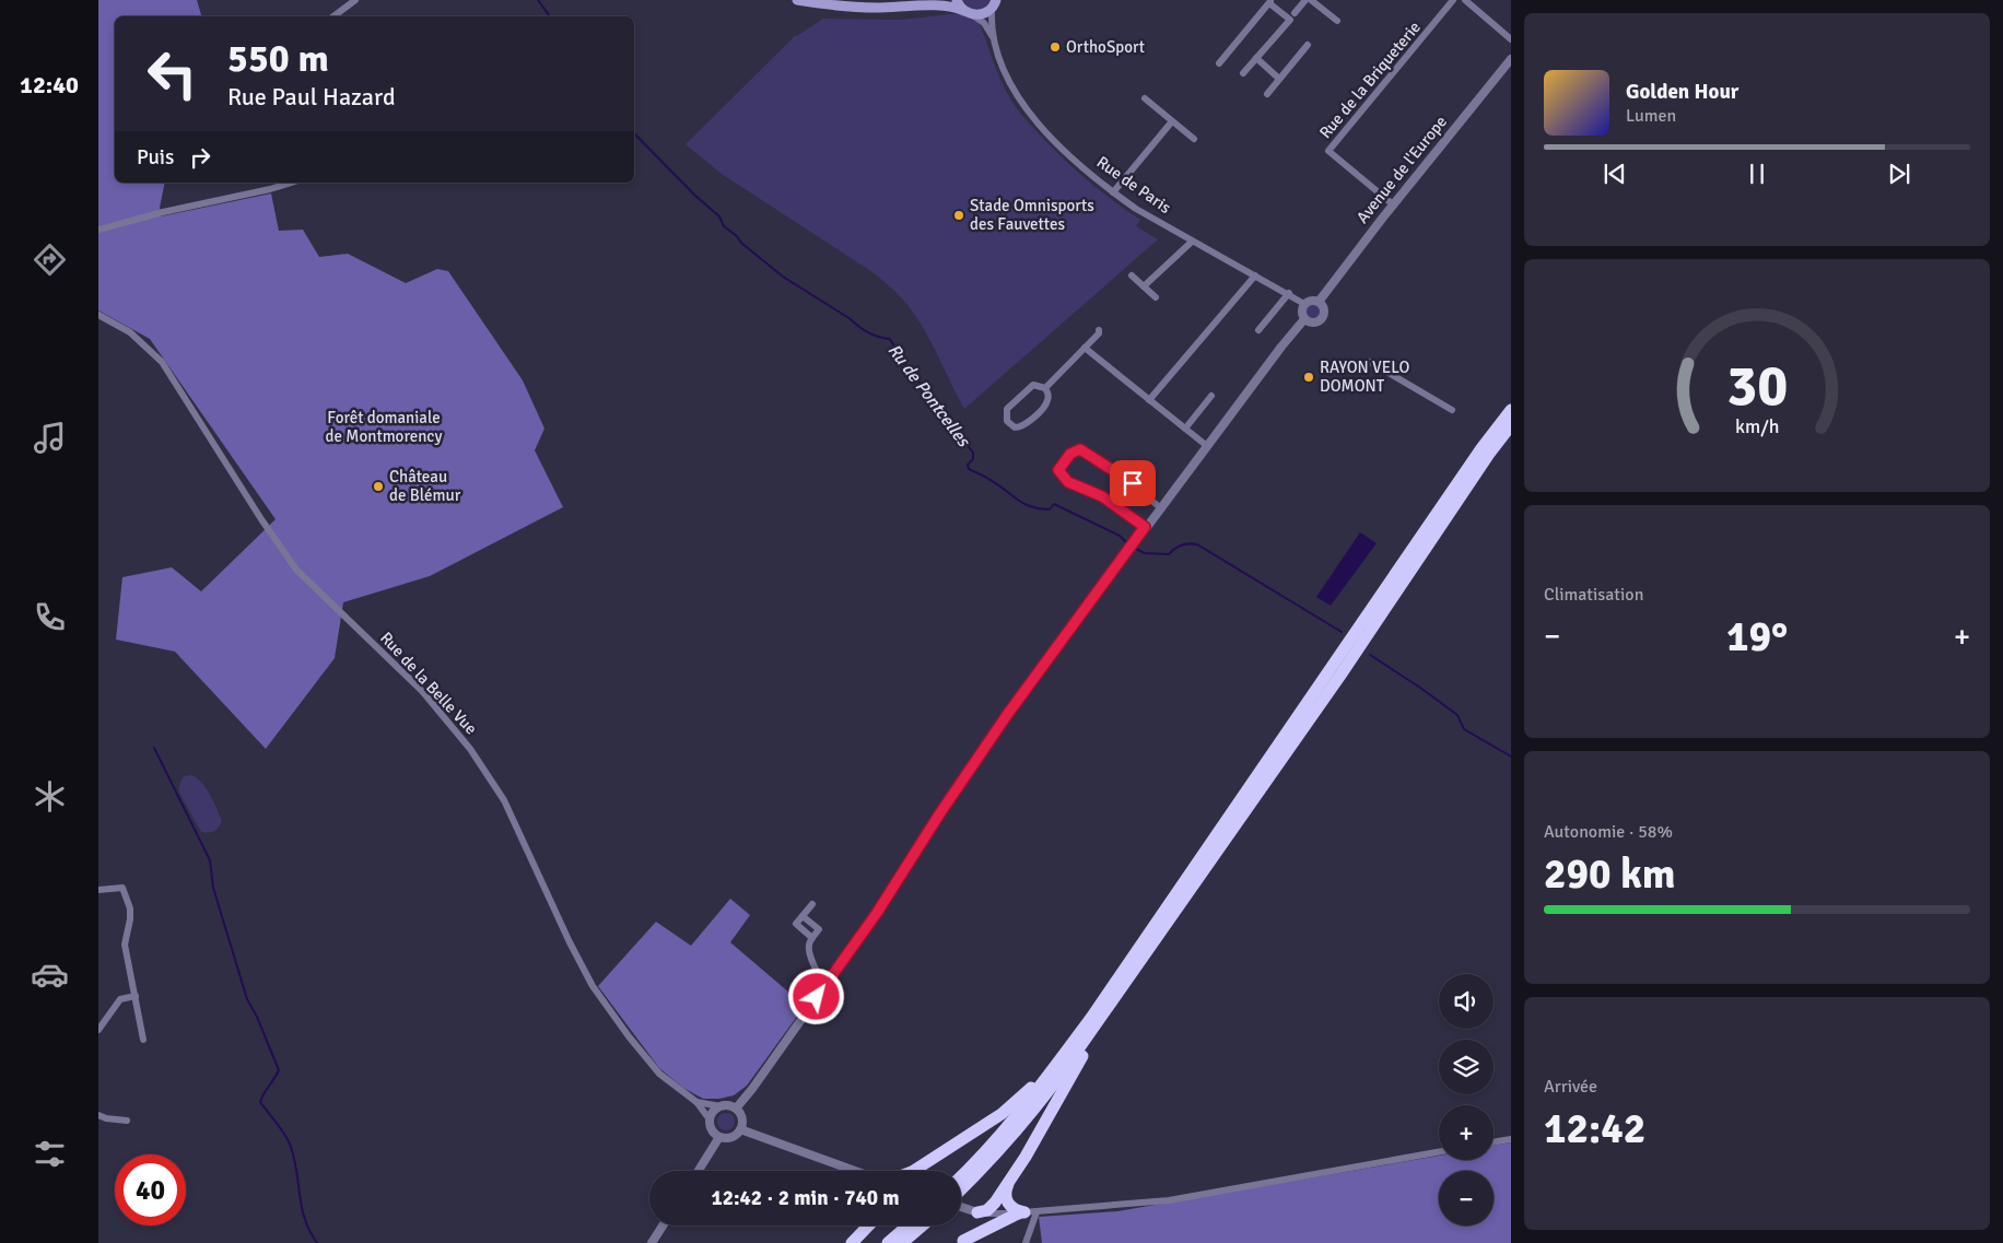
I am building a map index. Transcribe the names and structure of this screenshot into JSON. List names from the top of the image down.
{
  "streets": {
    "street": [
      "Rue de la Briqueterie",
      "Avenue de l'Europe",
      "Rue de Paris",
      "Rue de la Belle Vue"
    ]
  },
  "crossings": [
    ["Rue de la Briqueterie", "Avenue de l'Europe"],
    ["Avenue de l'Europe", "Rue de Paris"]
  ],
  "water": ["Ru de Pontcelles"],
  "parks": ["Forêt domaniale de Montmorency"],
  "places": [
    "OrthoSport",
    "Stade Omnisports des Fauvettes",
    "RAYON VELO DOMONT",
    "Château de Blémur"
  ],
  "page": {
    "tabs": "12:40",
    "turn": ["550 m", "Rue Paul Hazard"],
    "song": ["Golden Hour", "Lumen"],
    "then": "Puis",
    "tile": [
      "Climatisation",
      ["Autonomie · 58%", "290 km"],
      ["Arrivée", "12:42"]
    ],
    "heat": ["−", "19°", "+"],
    "map_buttons": ["+", "−"],
    "limit": "40",
    "trip": "12:42 · 2 min · 740 m",
    "gauge": ["30", "km/h"]
  }
}
